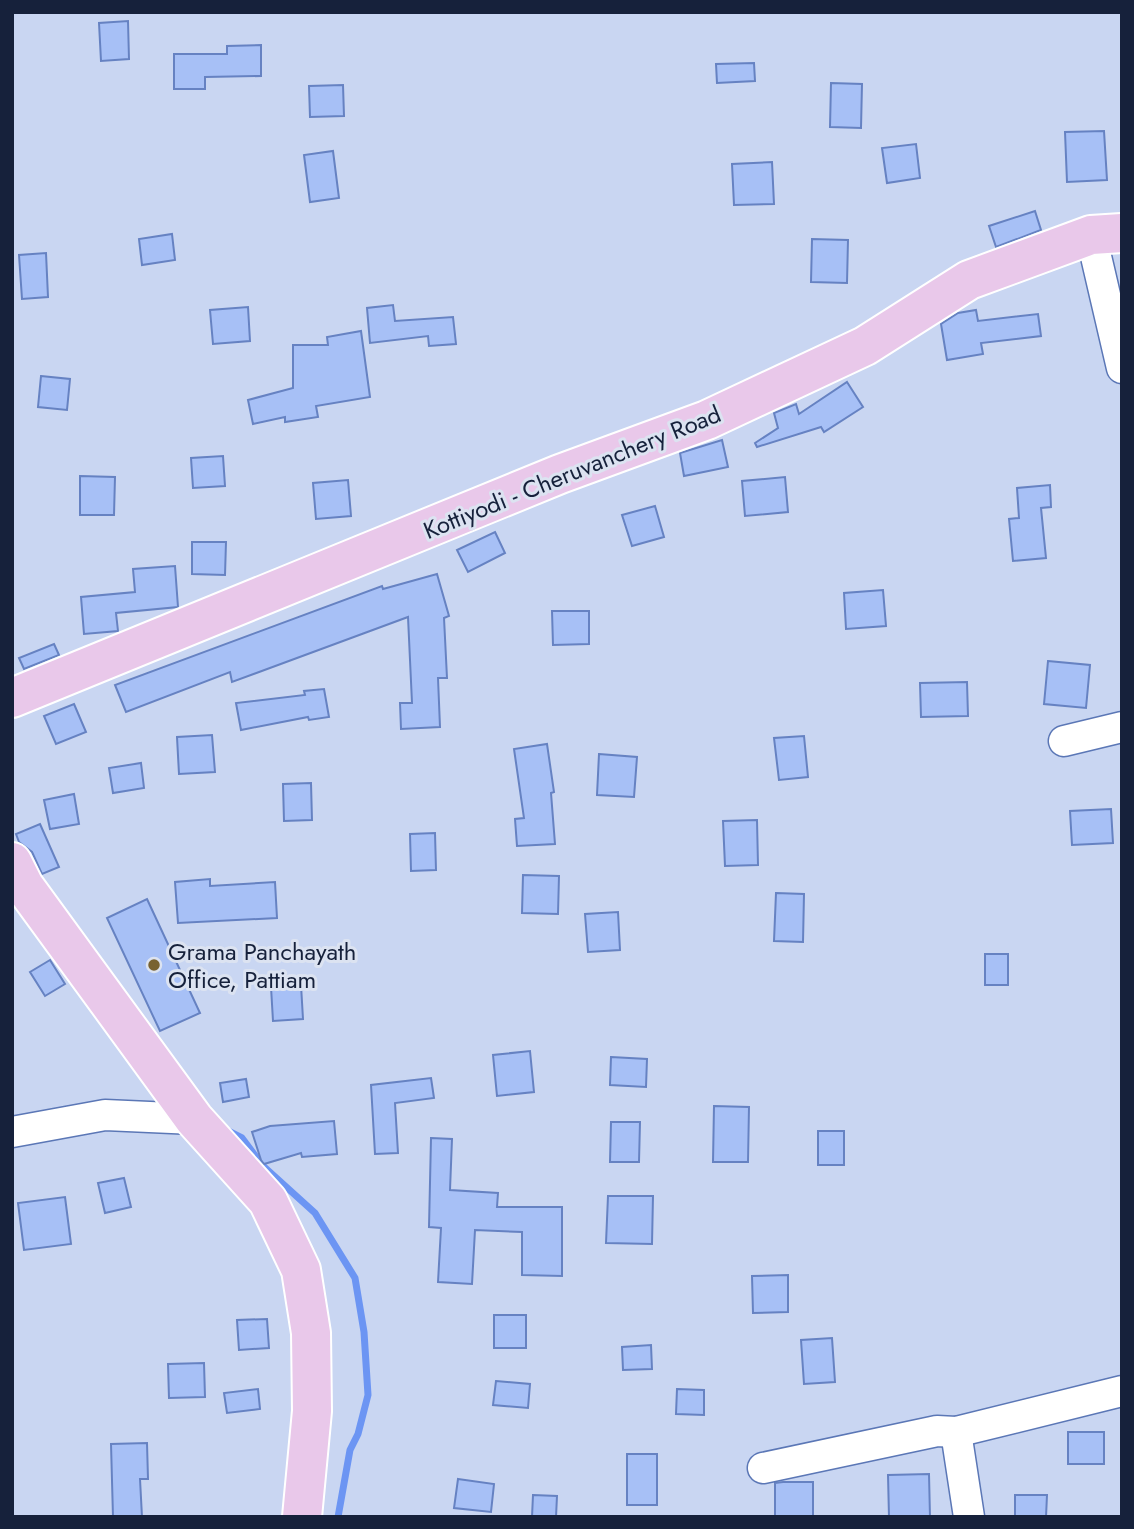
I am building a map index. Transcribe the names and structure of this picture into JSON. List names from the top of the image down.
{
  "streets": {
    "main road": ["Kottiyodi - Cheruvanchery Road"]
  },
  "places": ["Grama Panchayath Office, Pattiam"]
}
